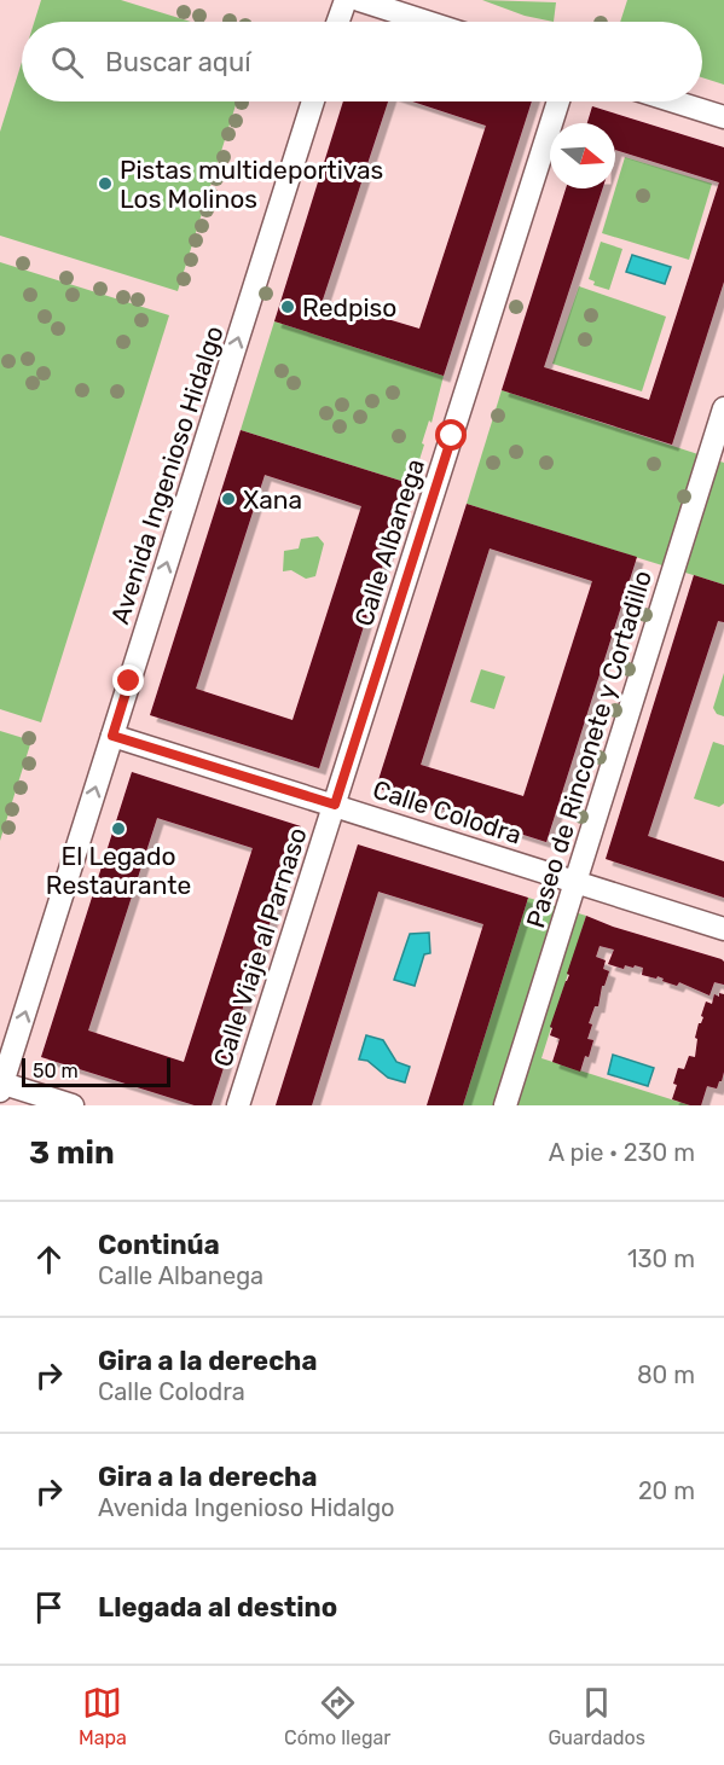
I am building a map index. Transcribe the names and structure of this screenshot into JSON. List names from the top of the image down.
{
  "streets": {
    "street": [
      "Avenida Ingenioso Hidalgo",
      "Calle Albanega",
      "Paseo de Rinconete y Cortadillo",
      "Calle Colodra",
      "Calle Viaje al Parnaso"
    ]
  },
  "crossings": [
    ["Avenida Ingenioso Hidalgo", "Calle Colodra"],
    ["Calle Albanega", "Calle Colodra"],
    ["Calle Albanega", "Calle Viaje al Parnaso"],
    ["Paseo de Rinconete y Cortadillo", "Calle Colodra"],
    ["Calle Colodra", "Calle Viaje al Parnaso"]
  ],
  "one_way": ["Avenida Ingenioso Hidalgo"],
  "places": [
    "Pistas multideportivas Los Molinos",
    "Redpiso",
    "Xana",
    "El Legado Restaurante"
  ],
  "scale_bar": "50 m",
  "north": "right",
  "page": {
    "search": "Buscar aquí",
    "scale": "50 m",
    "heading": ["3 min", "A pie · 230 m"],
    "list": [
      ["Continúa", "Calle Albanega", "130 m"],
      ["Gira a la derecha", "Calle Colodra", "80 m"],
      ["Gira a la derecha", "Avenida Ingenioso Hidalgo", "20 m"],
      "Llegada al destino"
    ],
    "nav": ["Mapa", "Cómo llegar", "Guardados"]
  }
}
